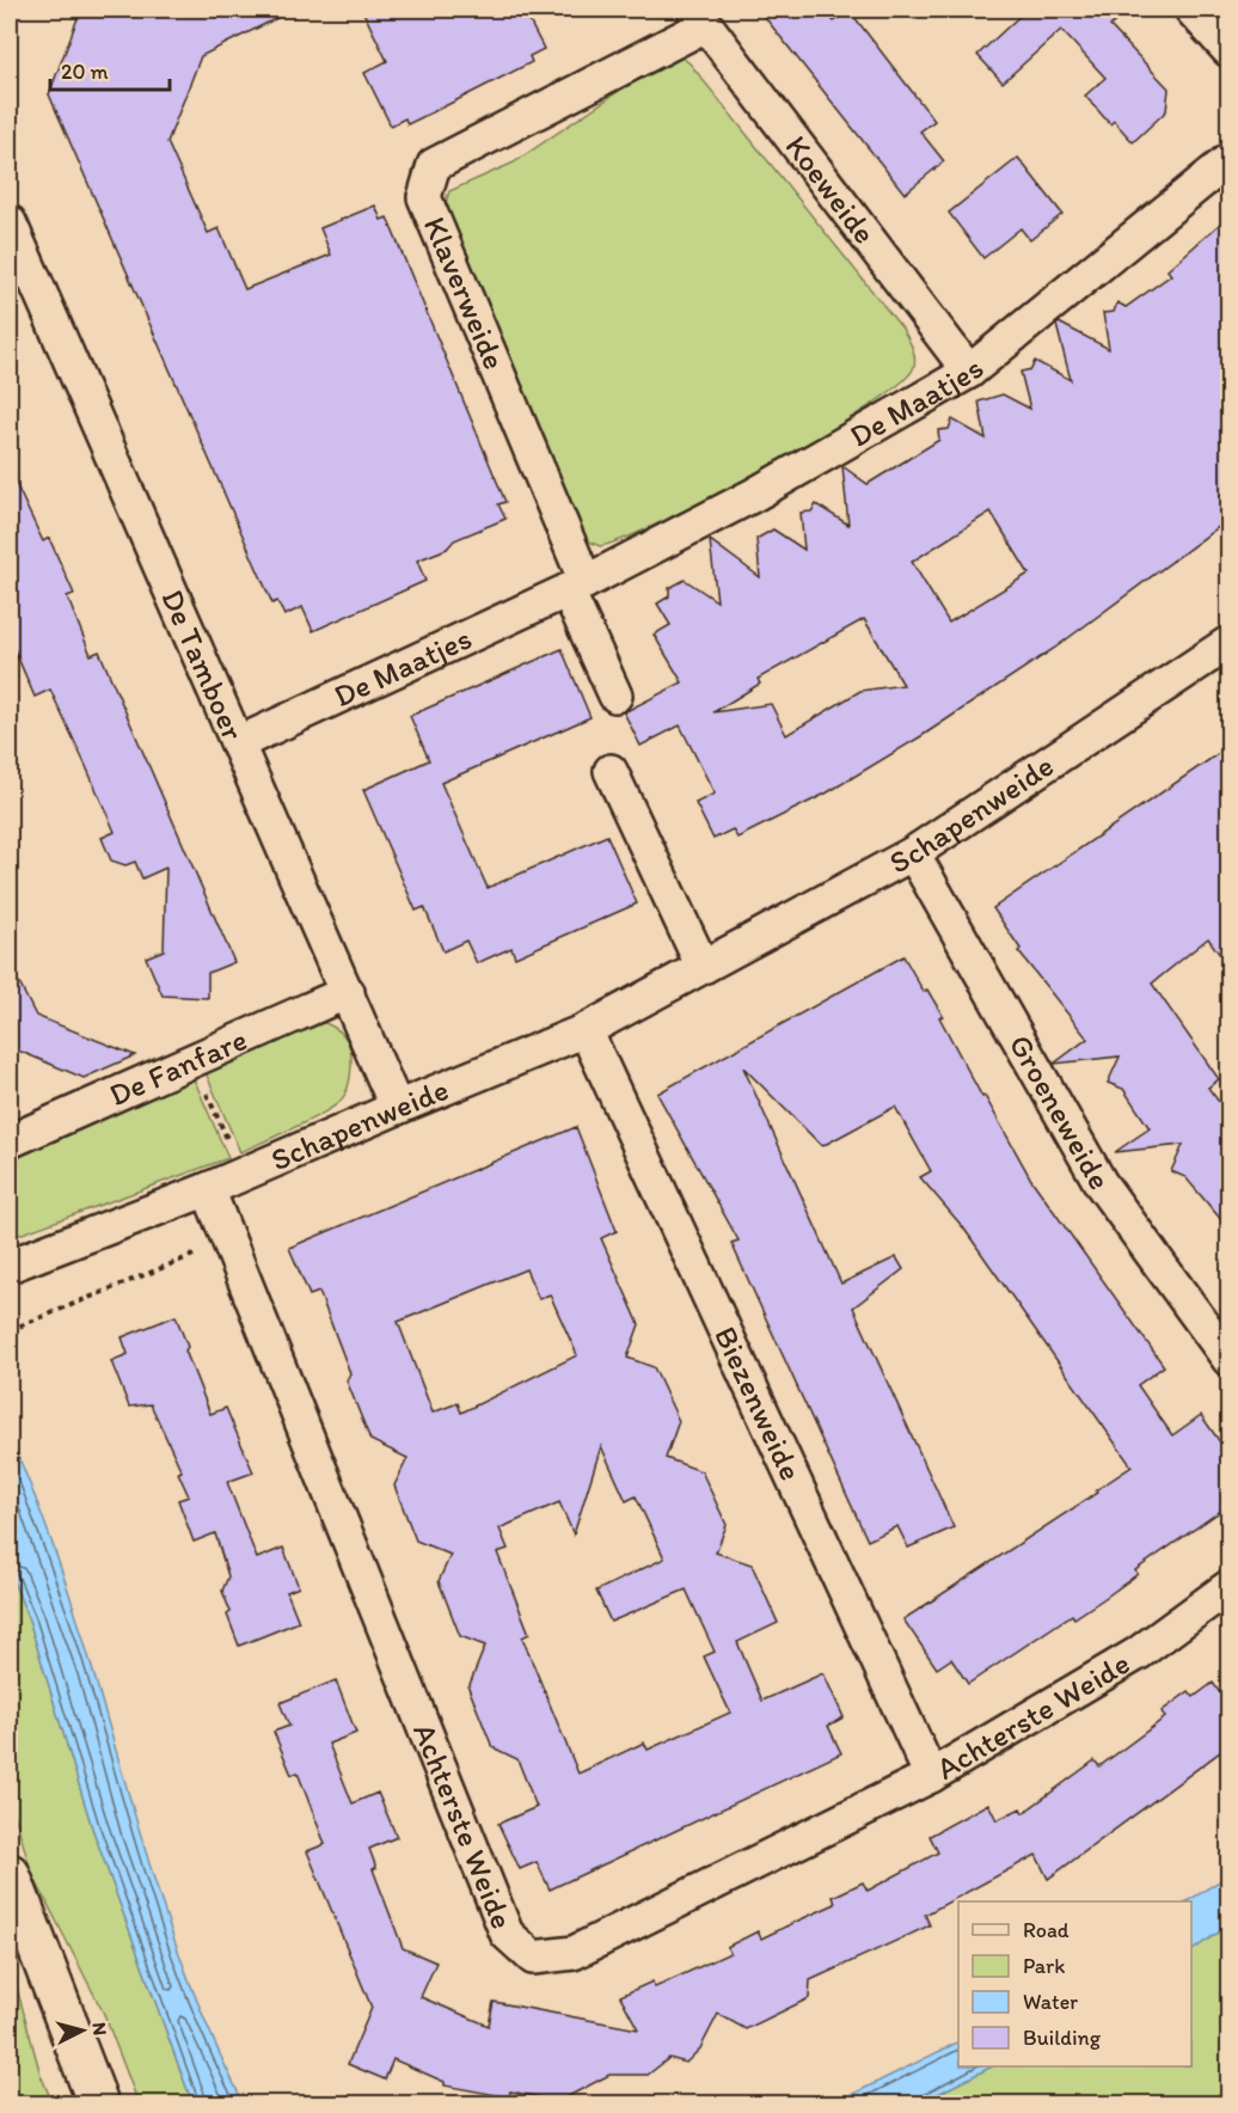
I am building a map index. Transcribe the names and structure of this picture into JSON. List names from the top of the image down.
{
  "streets": {
    "street": [
      "Koeweide",
      "Klaverweide",
      "De Maatjes",
      "De Tamboer",
      "Schapenweide",
      "De Fanfare",
      "Groeneweide",
      "Biezenweide",
      "Achterste Weide"
    ]
  },
  "crossings": [
    ["Koeweide", "Klaverweide"],
    ["Koeweide", "De Maatjes"],
    ["Klaverweide", "De Maatjes"],
    ["De Maatjes", "De Tamboer"],
    ["De Tamboer", "Schapenweide"],
    ["De Tamboer", "De Fanfare"],
    ["Schapenweide", "Groeneweide"],
    ["Schapenweide", "Biezenweide"],
    ["Schapenweide", "Achterste Weide"],
    ["Biezenweide", "Achterste Weide"]
  ],
  "legend": [
    "Road",
    "Park",
    "Water",
    "Building"
  ],
  "scale_bar": "20 m",
  "north": "right"
}
